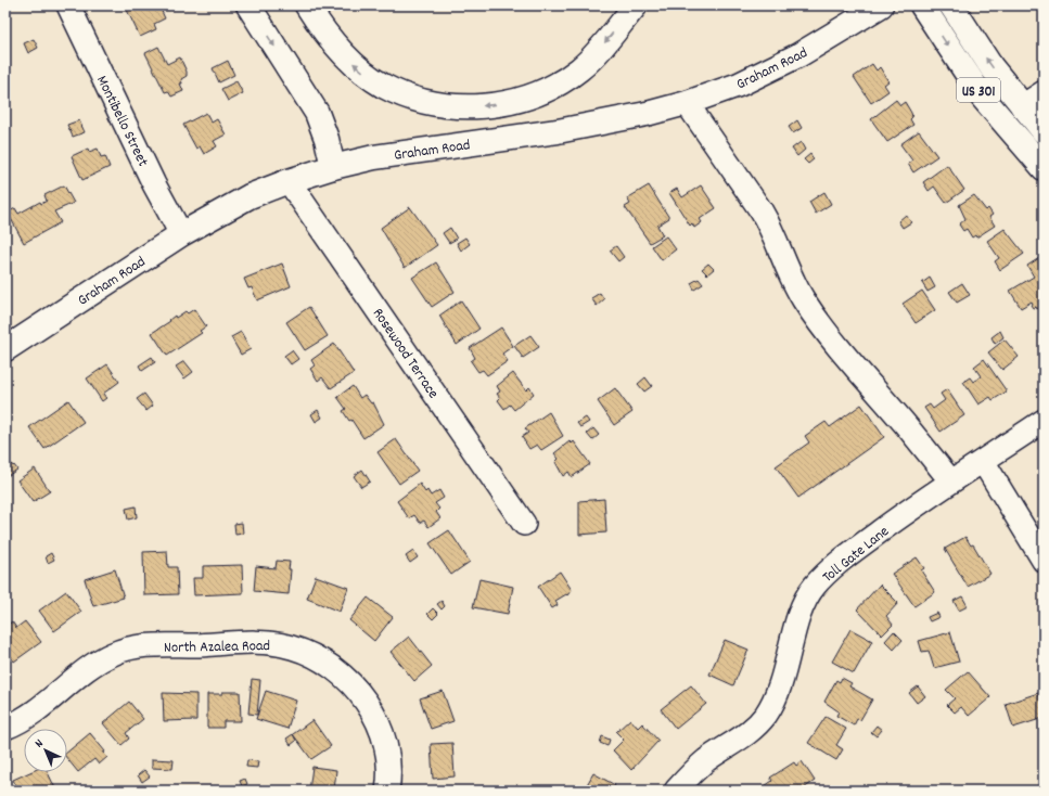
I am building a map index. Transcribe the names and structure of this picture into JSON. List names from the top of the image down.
{
  "streets": {
    "main road": ["Graham Road", "US 301"],
    "street": [
      "Montibello Street",
      "Rosewood Terrace",
      "Toll Gate Lane",
      "North Azalea Road"
    ]
  },
  "crossings": [
    ["Graham Road", "Montibello Street"],
    ["Graham Road", "Rosewood Terrace"]
  ],
  "north": "top left"
}
